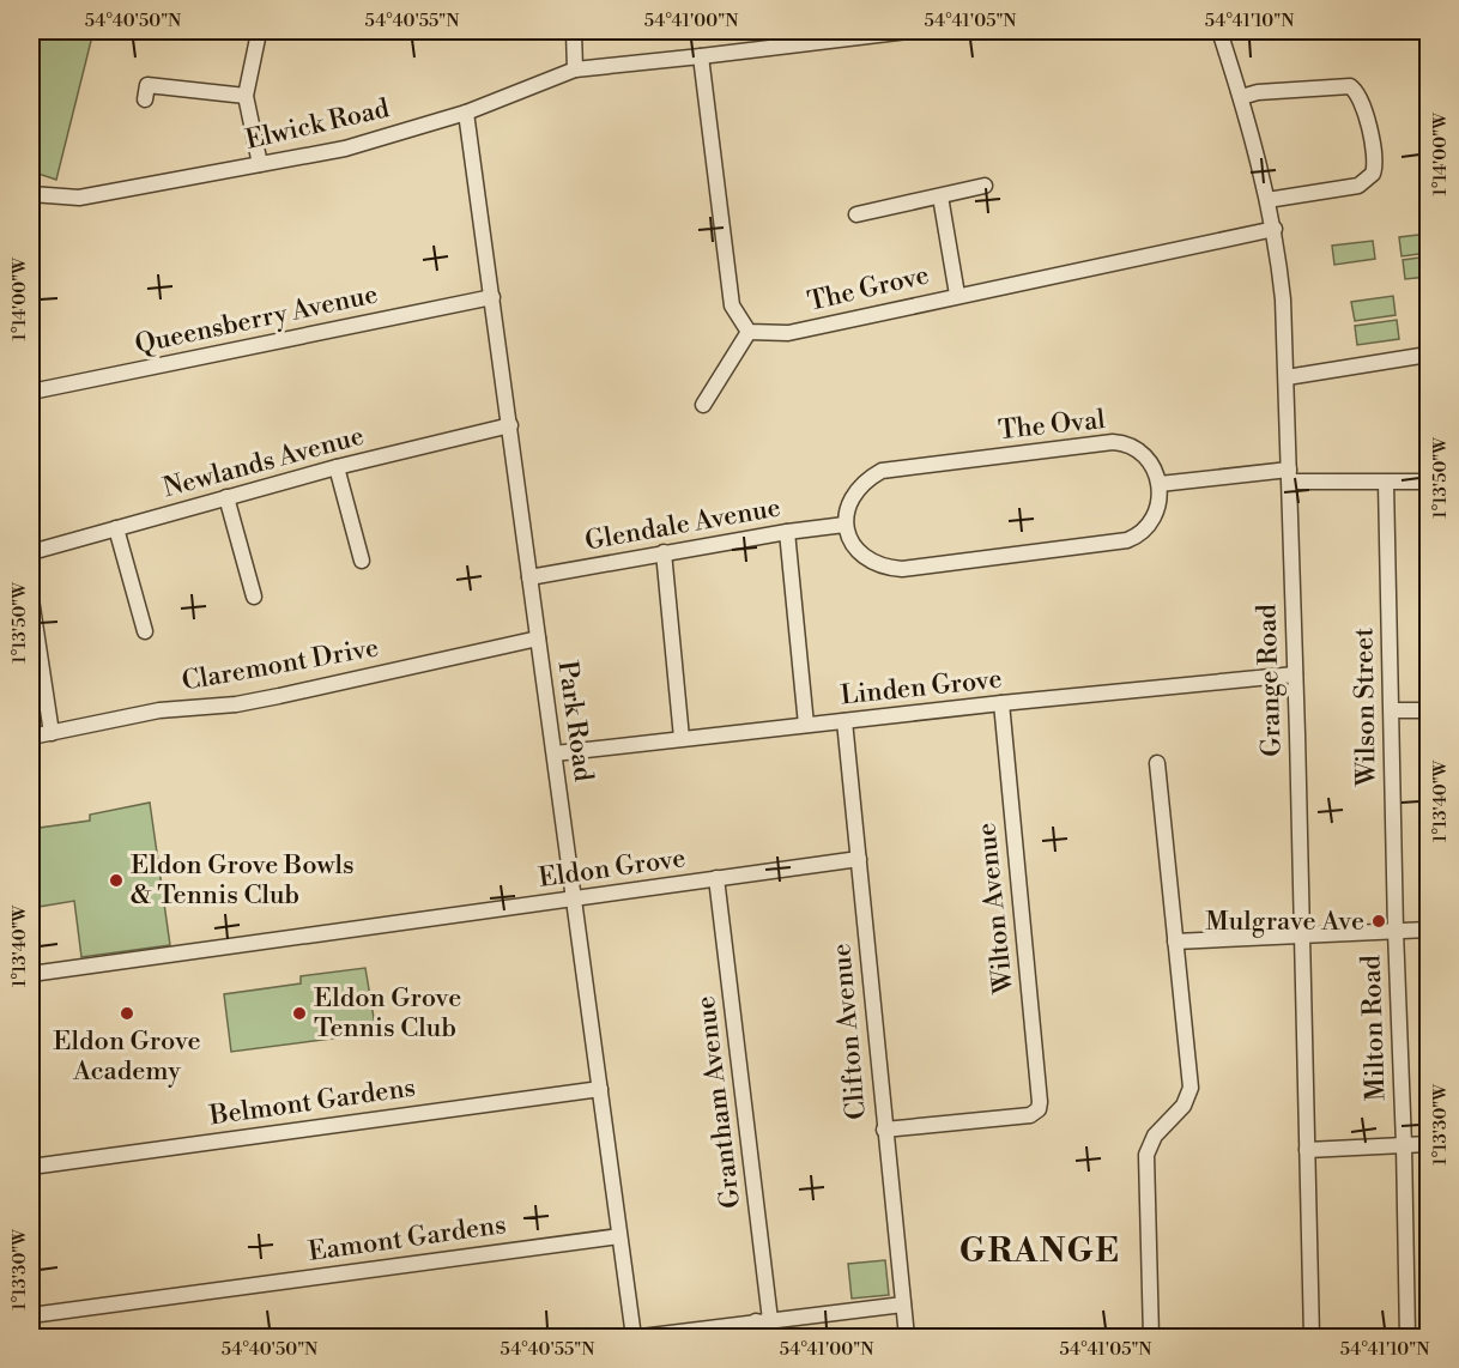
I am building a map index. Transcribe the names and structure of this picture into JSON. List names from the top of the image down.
{
  "streets": {
    "street": [
      "Elwick Road",
      "The Grove",
      "Queensberry Avenue",
      "The Oval",
      "Newlands Avenue",
      "Glendale Avenue",
      "Claremont Drive",
      "Grange Road",
      "Linden Grove",
      "Wilson Street",
      "Park Road",
      "Eldon Grove",
      "Wilton Avenue",
      "Milton Road",
      "Clifton Avenue",
      "Belmont Gardens",
      "Grantham Avenue",
      "Eamont Gardens"
    ]
  },
  "crossings": [
    ["Elwick Road", "Park Road"],
    ["The Grove", "Grange Road"],
    ["Queensberry Avenue", "Park Road"],
    ["The Oval", "Glendale Avenue"],
    ["Newlands Avenue", "Park Road"],
    ["Glendale Avenue", "Park Road"],
    ["Claremont Drive", "Park Road"],
    ["Grange Road", "Linden Grove"],
    ["Linden Grove", "Park Road"],
    ["Linden Grove", "Wilton Avenue"],
    ["Linden Grove", "Clifton Avenue"],
    ["Wilson Street", "Milton Road"],
    ["Park Road", "Eldon Grove"],
    ["Park Road", "Belmont Gardens"],
    ["Park Road", "Eamont Gardens"],
    ["Eldon Grove", "Clifton Avenue"],
    ["Eldon Grove", "Grantham Avenue"],
    ["Wilton Avenue", "Clifton Avenue"]
  ],
  "districts": ["GRANGE"],
  "places": [
    "Eldon Grove Bowls & Tennis Club",
    "Mulgrave Ave",
    "Eldon Grove Academy",
    "Eldon Grove Tennis Club"
  ],
  "coordinates": [
    "54°40'50\"N",
    "54°40'55\"N",
    "54°41'00\"N",
    "54°41'05\"N",
    "54°41'10\"N",
    "1°14'00\"W",
    "1°13'50\"W",
    "1°13'40\"W",
    "1°13'30\"W"
  ]
}
